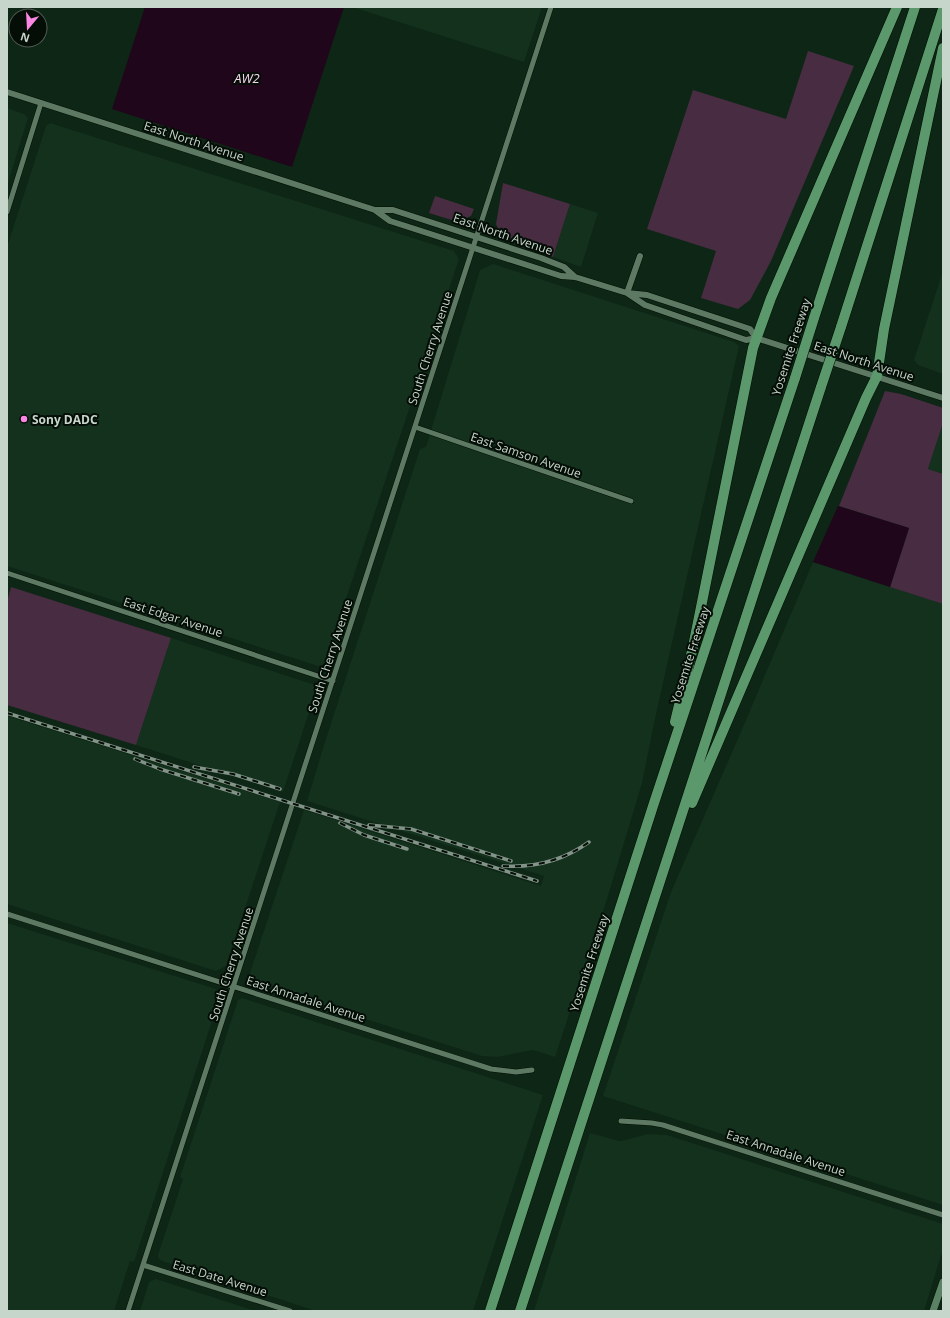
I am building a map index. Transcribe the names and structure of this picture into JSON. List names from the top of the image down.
{
  "streets": {
    "highway": ["Yosemite Freeway"],
    "street": [
      "East North Avenue",
      "South Cherry Avenue",
      "East Samson Avenue",
      "East Edgar Avenue",
      "East Annadale Avenue",
      "East Date Avenue"
    ]
  },
  "crossings": [
    ["East North Avenue", "South Cherry Avenue"],
    ["South Cherry Avenue", "East Samson Avenue"],
    ["South Cherry Avenue", "East Edgar Avenue"],
    ["South Cherry Avenue", "East Annadale Avenue"],
    ["South Cherry Avenue", "East Date Avenue"]
  ],
  "water": ["AW2"],
  "places": ["Sony DADC"],
  "north": "bottom"
}
